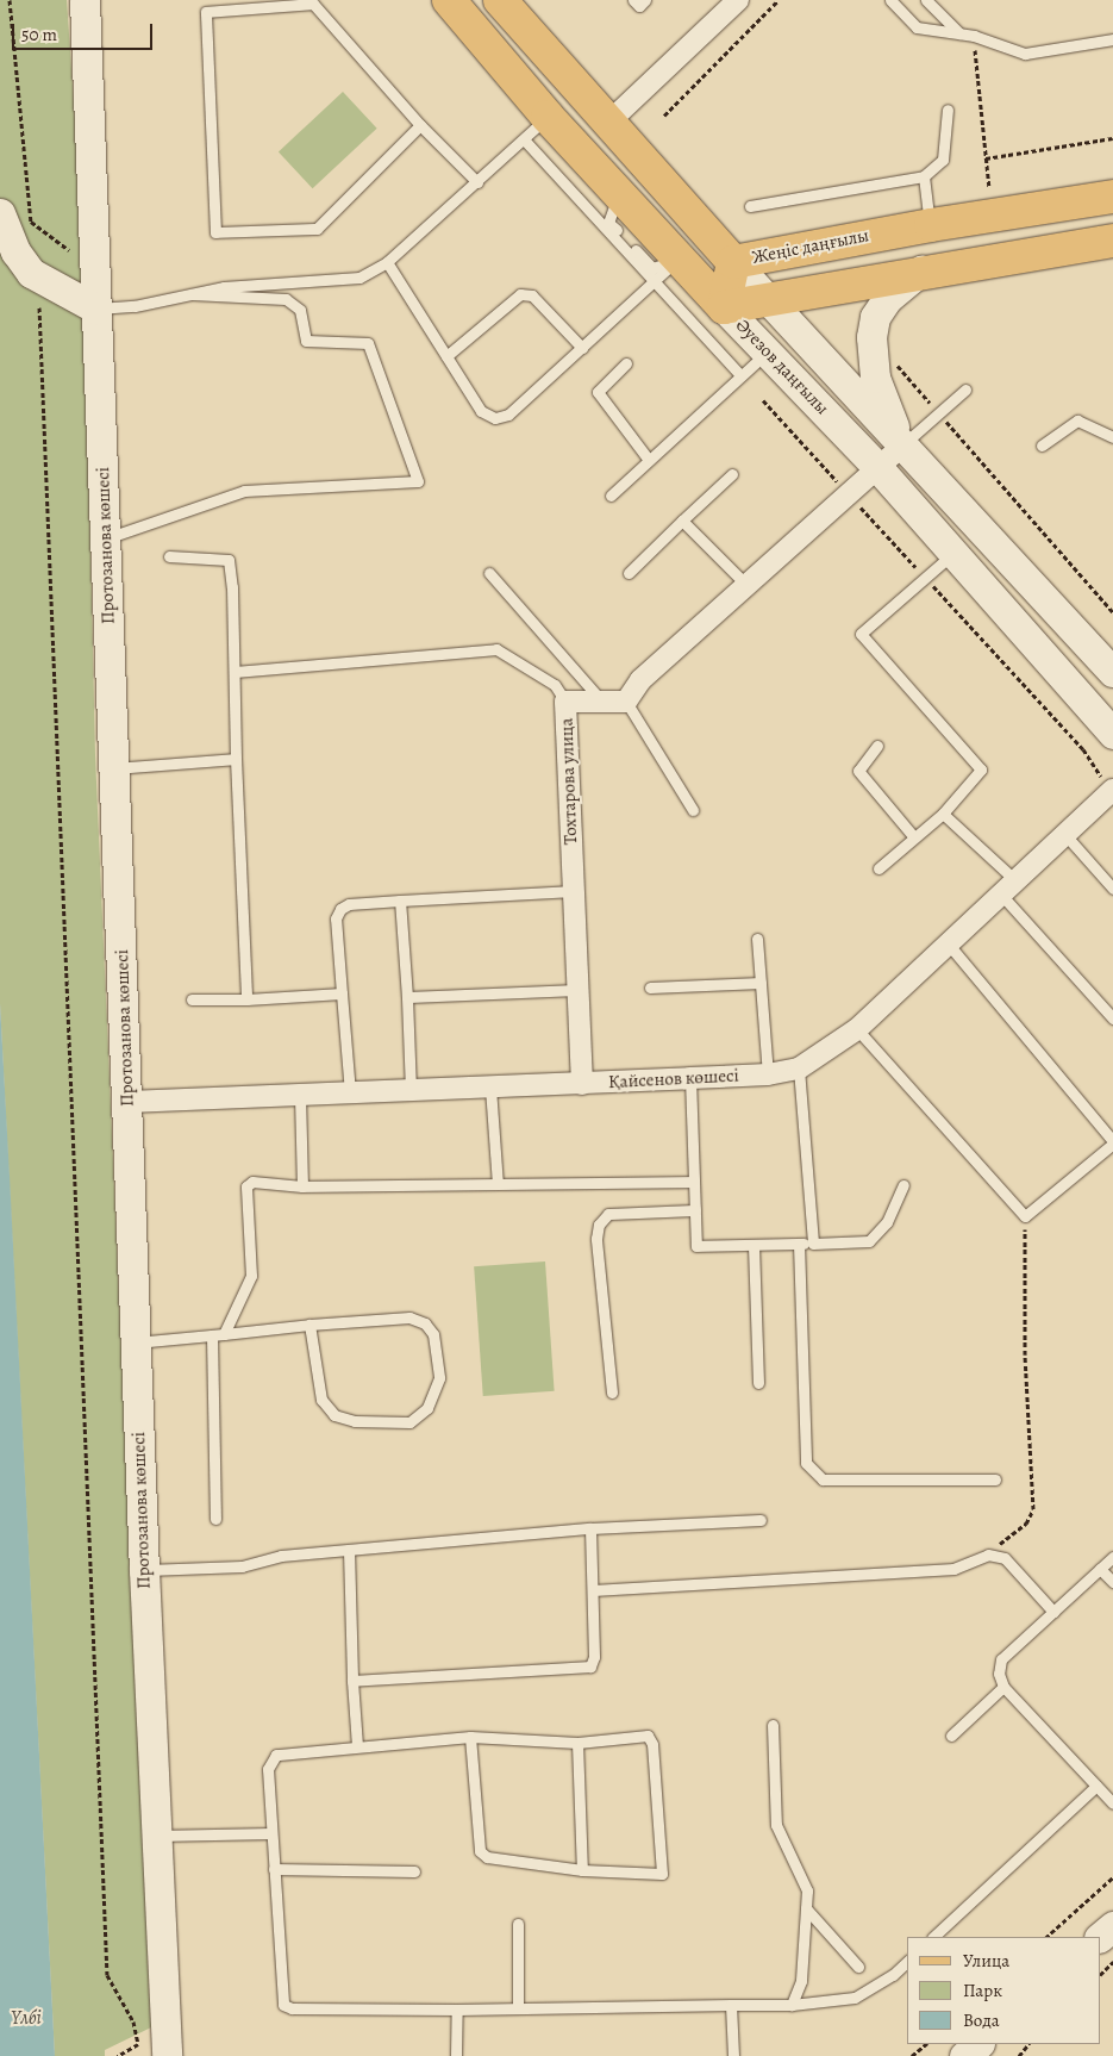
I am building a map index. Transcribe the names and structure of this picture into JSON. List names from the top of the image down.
{
  "streets": {
    "main road": ["Жеңіс даңғылы", "Әуезов даңғылы", "Протозанова көшесі"],
    "street": ["Тохтарова улица", "Қайсенов көшесі"]
  },
  "crossings": [
    ["Жеңіс даңғылы", "Әуезов даңғылы"],
    ["Протозанова көшесі", "Қайсенов көшесі"],
    ["Тохтарова улица", "Қайсенов көшесі"]
  ],
  "water": ["Үлбі"],
  "legend": ["Улица", "Парк", "Вода"],
  "scale_bar": "50 m"
}
